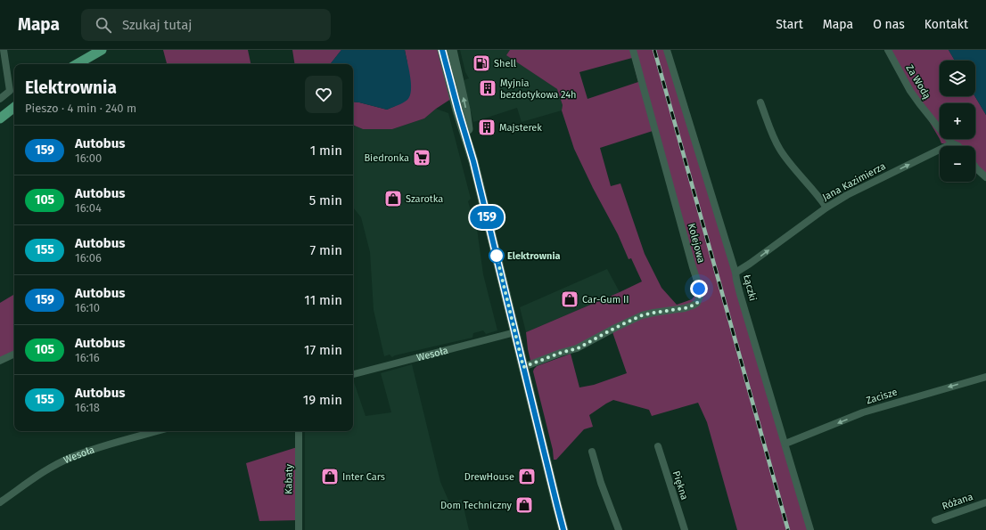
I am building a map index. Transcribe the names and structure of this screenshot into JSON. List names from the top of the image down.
{
  "streets": {
    "street": [
      "Za Wodą",
      "Jana Kazimierza",
      "Kolejowa",
      "Łączki",
      "Wesoła",
      "Zacisze",
      "Kabaty",
      "Piękna",
      "Różana"
    ]
  },
  "crossings": [
    ["Za Wodą", "Jana Kazimierza"],
    ["Jana Kazimierza", "Łączki"],
    ["Łączki", "Zacisze"]
  ],
  "one_way": ["Jana Kazimierza", "Zacisze"],
  "places": {
    "fuel station": ["Shell"],
    "building": ["Myjnia bezdotykowa 24h", "Majsterek"],
    "supermarket": ["Biedronka"],
    "shop": [
      "Szarotka",
      "Car-Gum II",
      "Inter Cars",
      "DrewHouse",
      "Dom Techniczny"
    ],
    "other": ["Elektrownia"]
  },
  "lines": ["bus line 159"],
  "page": {
    "header": "Mapa",
    "search": "Szukaj tutaj",
    "nav": [
      "Start",
      "Mapa",
      "O nas",
      "Kontakt"
    ],
    "on_map": "159",
    "map_buttons": ["+", "−"],
    "heading": ["Elektrownia", "Pieszo · 4 min · 240 m"],
    "list": [
      {
        "mark": "159",
        "name": "Autobus",
        "note": "16:00",
        "value": "1 min"
      },
      {
        "mark": "105",
        "name": "Autobus",
        "note": "16:04",
        "value": "5 min"
      },
      {
        "mark": "155",
        "name": "Autobus",
        "note": "16:06",
        "value": "7 min"
      },
      {
        "mark": "159",
        "name": "Autobus",
        "note": "16:10",
        "value": "11 min"
      },
      {
        "mark": "105",
        "name": "Autobus",
        "note": "16:16",
        "value": "17 min"
      },
      {
        "mark": "155",
        "name": "Autobus",
        "note": "16:18",
        "value": "19 min"
      }
    ]
  }
}
